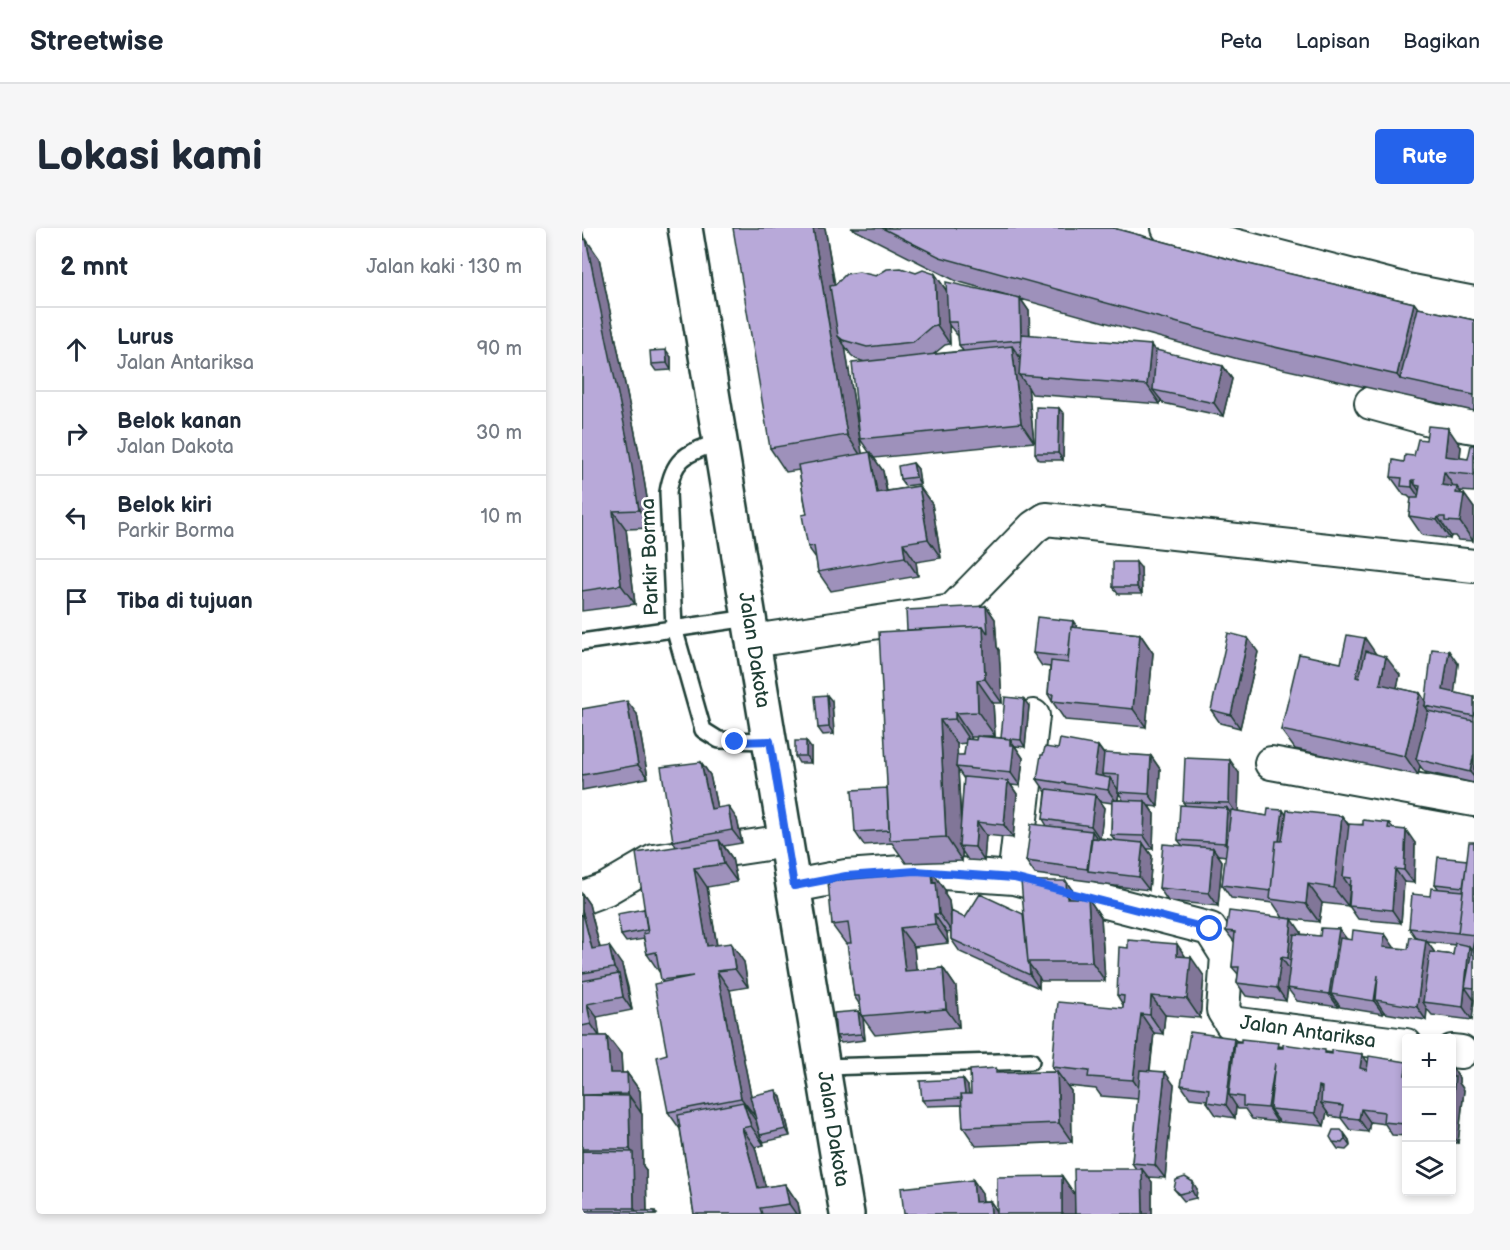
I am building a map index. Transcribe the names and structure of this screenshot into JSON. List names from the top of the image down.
{
  "streets": {
    "main road": ["Jalan Dakota"],
    "street": ["Jalan Antariksa"],
    "lane": ["Parkir Borma"]
  },
  "crossings": [
    ["Parkir Borma", "Jalan Dakota"],
    ["Jalan Dakota", "Jalan Antariksa"]
  ],
  "page": {
    "header": "Streetwise",
    "nav": ["Peta", "Lapisan", "Bagikan"],
    "buttons": "Rute",
    "title": "Lokasi kami",
    "heading": ["2 mnt", "Jalan kaki · 130 m"],
    "list": [
      ["Lurus", "Jalan Antariksa", "90 m"],
      ["Belok kanan", "Jalan Dakota", "30 m"],
      ["Belok kiri", "Parkir Borma", "10 m"],
      "Tiba di tujuan"
    ],
    "map_buttons": ["+", "−"]
  }
}
